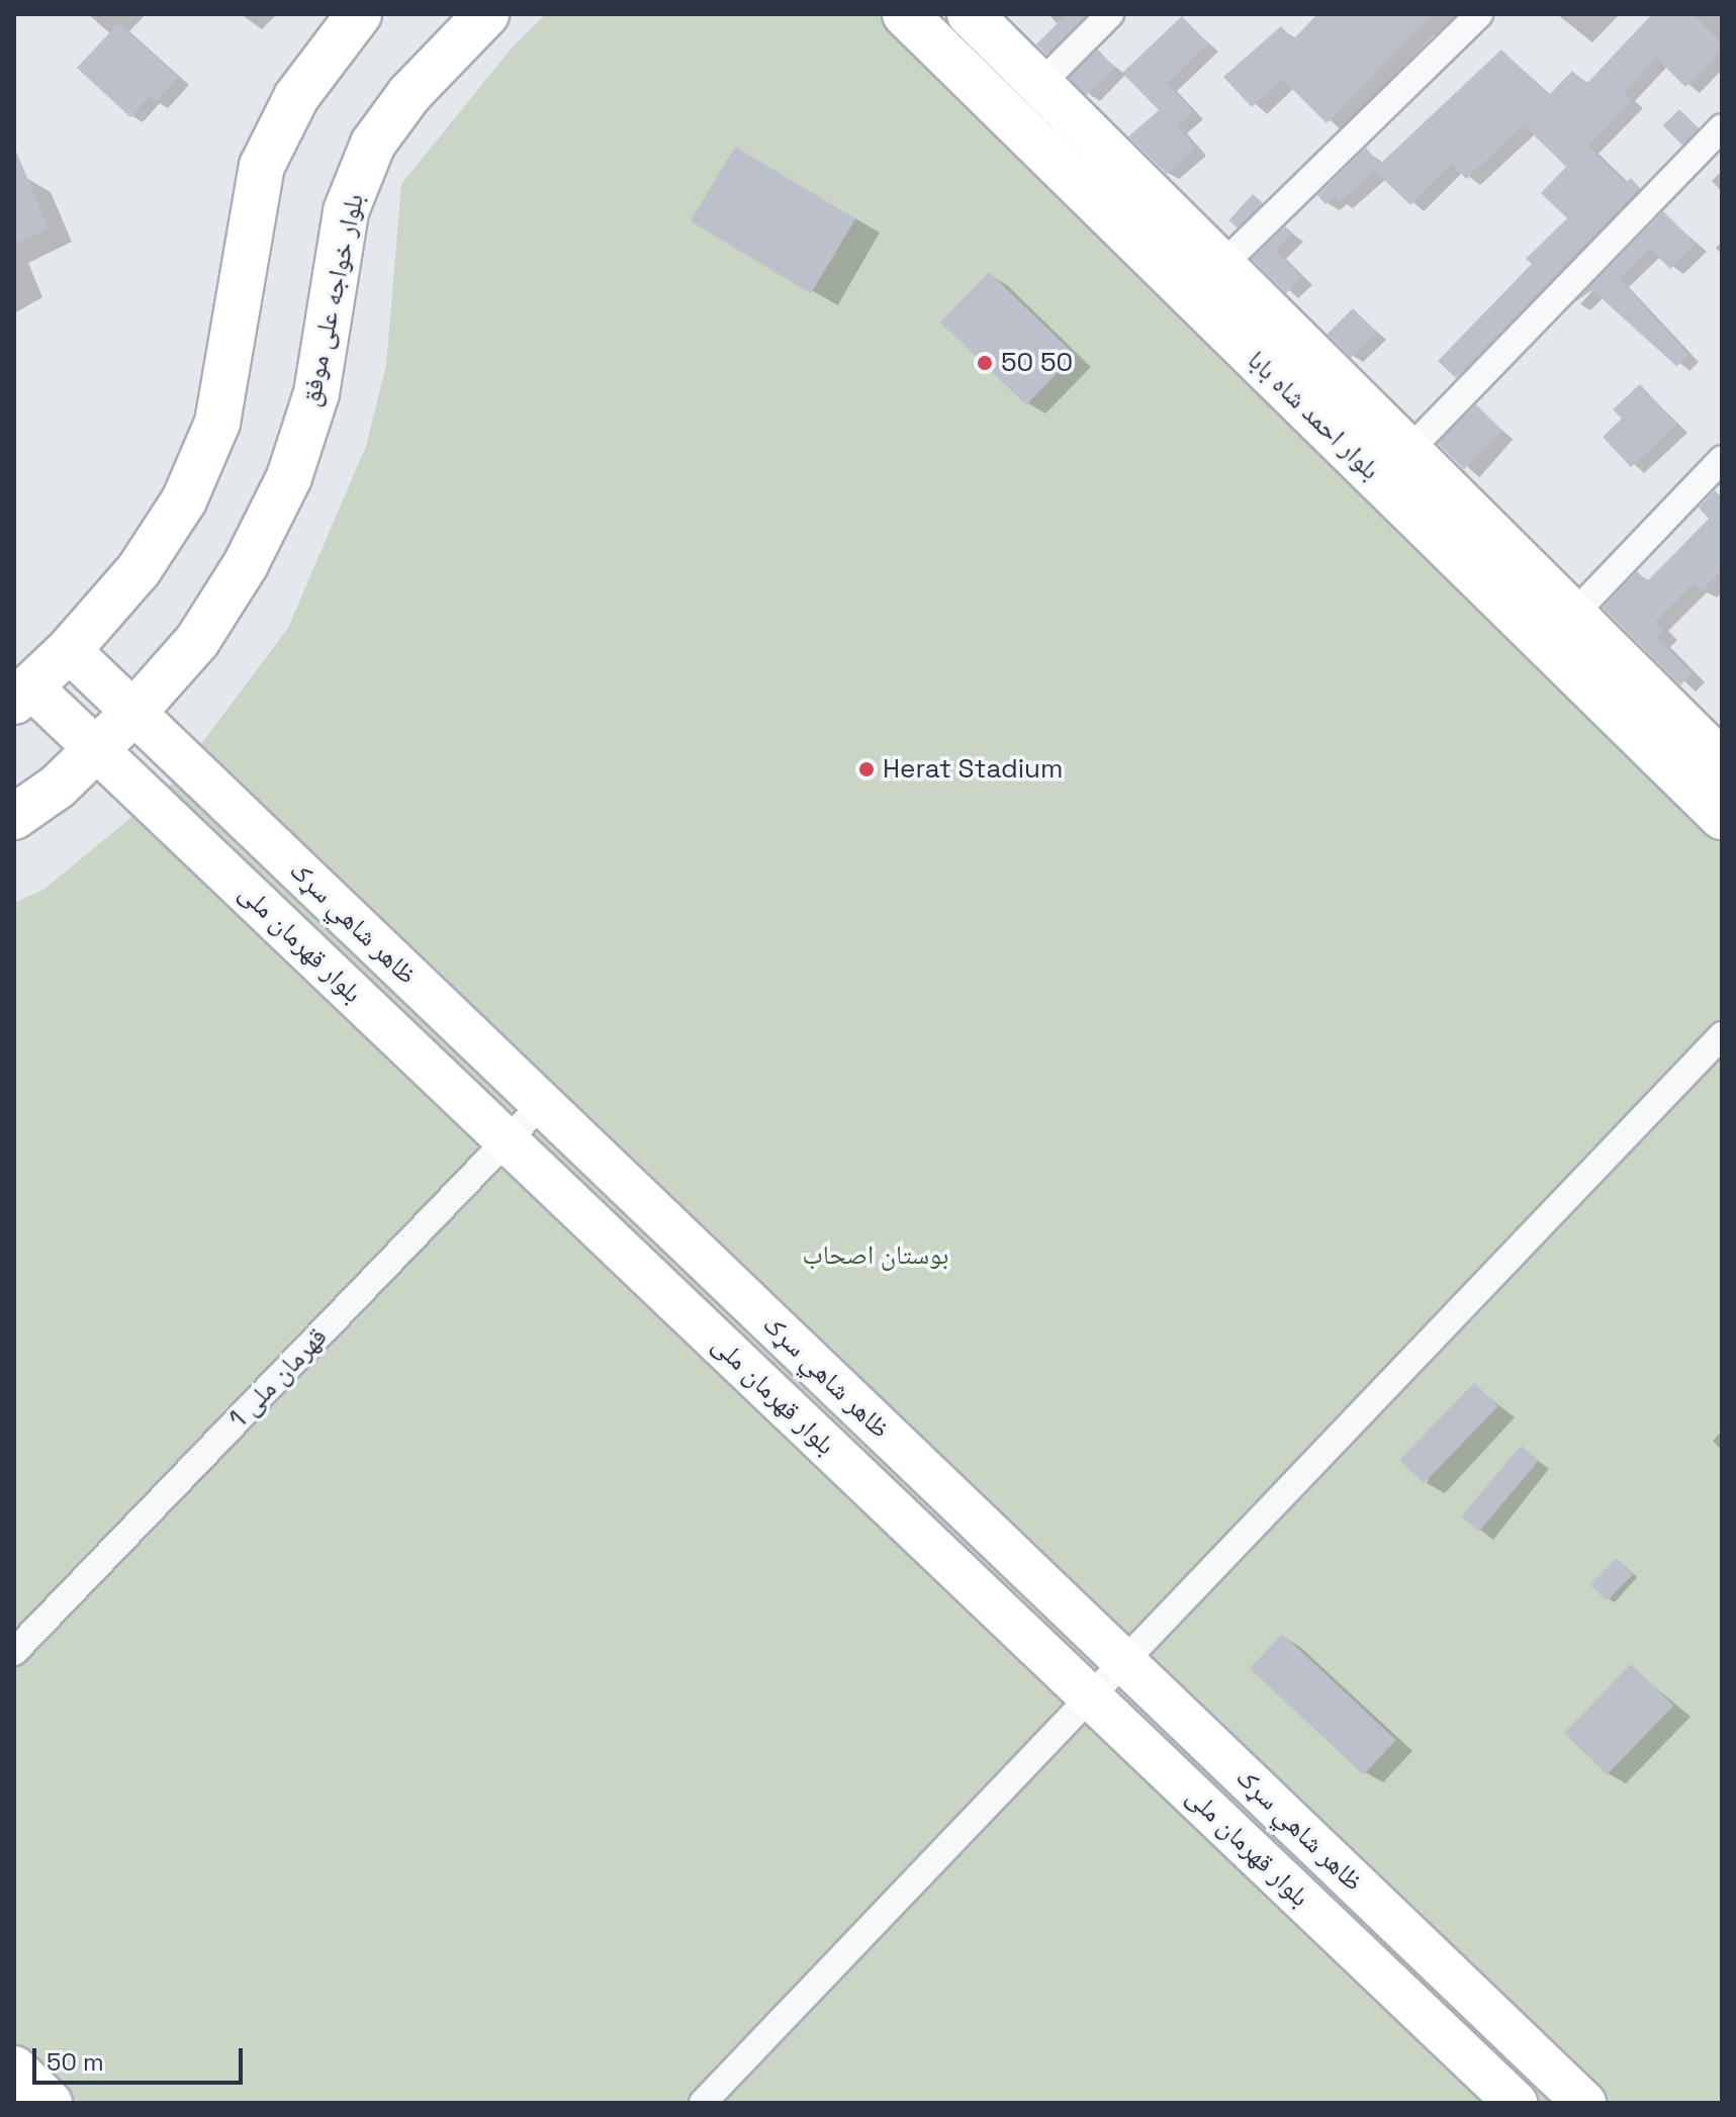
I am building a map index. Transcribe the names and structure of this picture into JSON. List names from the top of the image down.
{
  "streets": {
    "highway": ["بلوار خواجه علی موفق", "بلوار احمد شاه بابا"],
    "main road": ["ظاهر شاهي سړک", "بلوار قهرمان ملی"],
    "street": ["قهرمان ملی 1"]
  },
  "crossings": [
    ["بلوار خواجه علی موفق", "ظاهر شاهي سړک"],
    ["بلوار خواجه علی موفق", "بلوار قهرمان ملی"],
    ["ظاهر شاهي سړک", "قهرمان ملی 1"],
    ["بلوار قهرمان ملی", "قهرمان ملی 1"]
  ],
  "parks": ["بوستان اصحاب"],
  "places": ["50 50", "Herat Stadium"],
  "scale_bar": "50 m"
}
